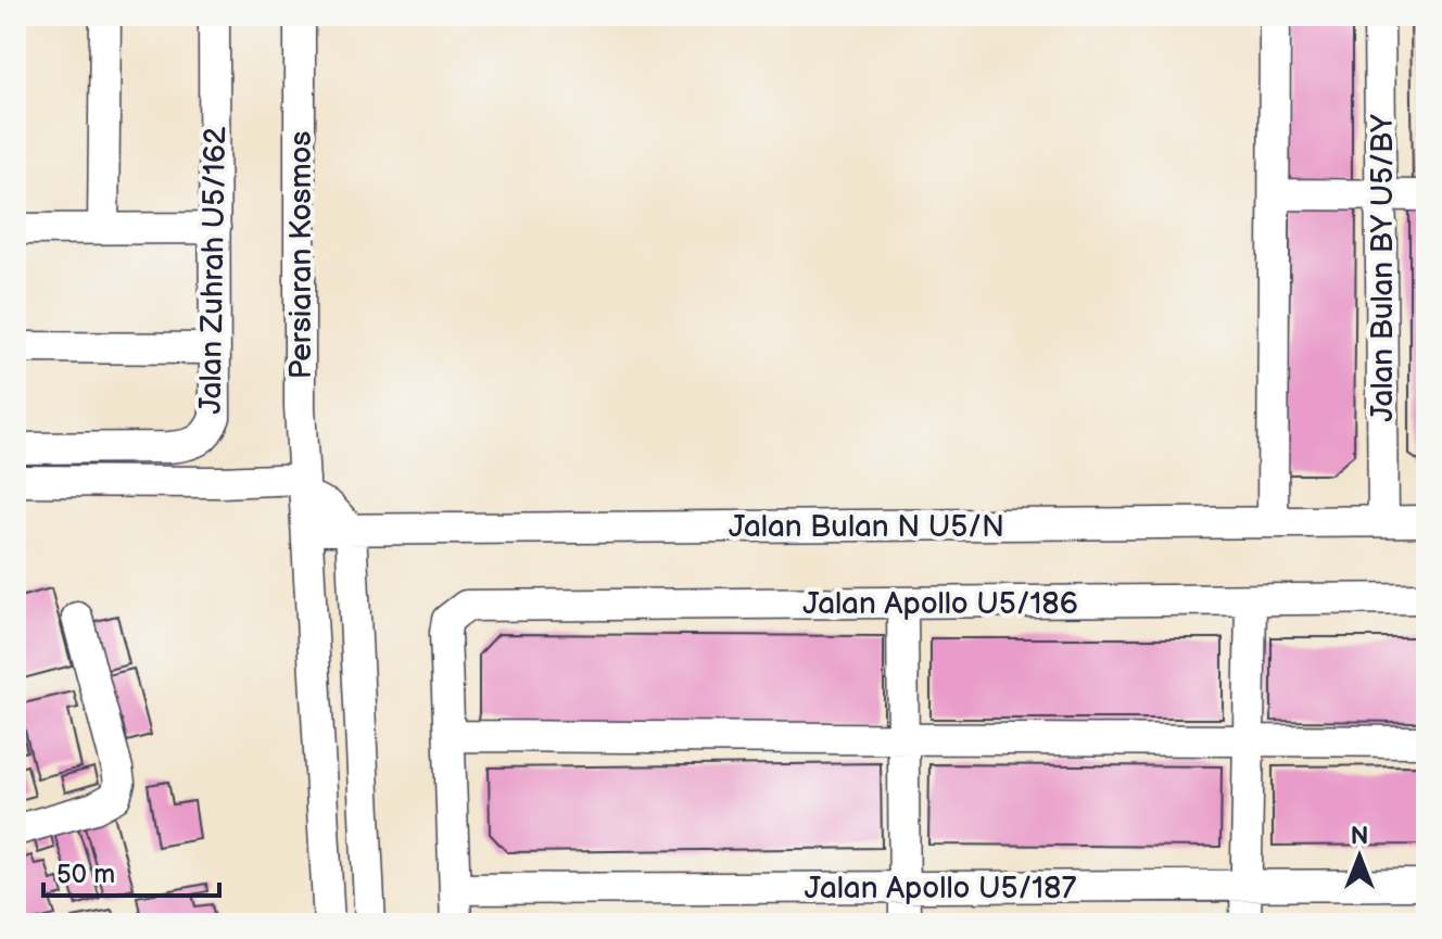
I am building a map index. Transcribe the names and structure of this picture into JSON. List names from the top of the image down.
{
  "streets": {
    "street": [
      "Persiaran Kosmos",
      "Jalan Bulan BY U5/BY",
      "Jalan Zuhrah U5/162",
      "Jalan Bulan N U5/N",
      "Jalan Apollo U5/186",
      "Jalan Apollo U5/187"
    ]
  },
  "crossings": [
    ["Persiaran Kosmos", "Jalan Bulan N U5/N"],
    ["Jalan Bulan BY U5/BY", "Jalan Bulan N U5/N"]
  ],
  "scale_bar": "50 m",
  "north": "top"
}
